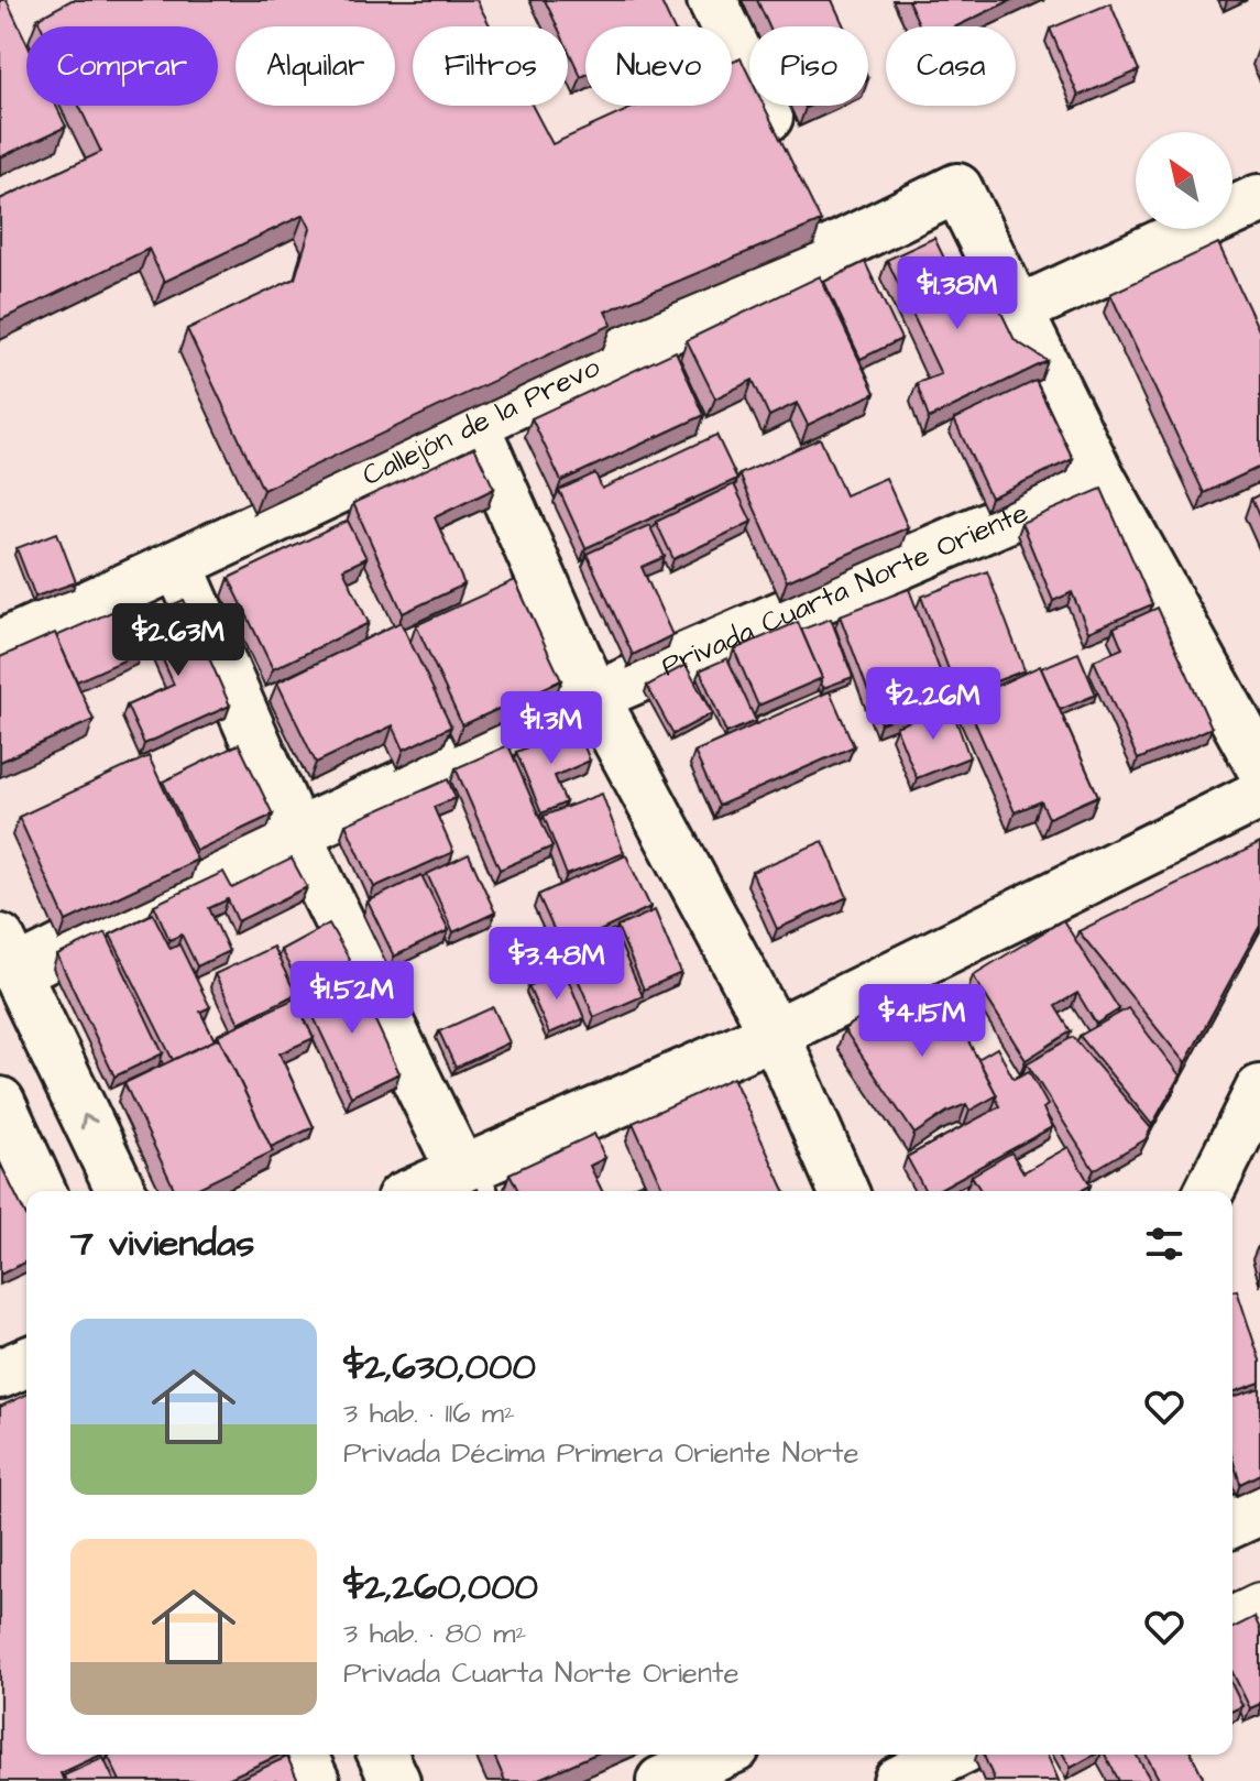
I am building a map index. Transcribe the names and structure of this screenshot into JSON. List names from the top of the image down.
{
  "streets": {
    "street": ["Callejón de la Prevo", "Privada Cuarta Norte Oriente"]
  },
  "north": "top left",
  "page": {
    "chip": [
      "Comprar",
      "Alquilar",
      "Filtros",
      "Nuevo",
      "Piso",
      "Casa"
    ],
    "price": [
      "$1.38M",
      "$2.63M",
      "$2.26M",
      "$1.3M",
      "$3.48M",
      "$1.52M",
      "$4.15M"
    ],
    "heading": "7 viviendas",
    "list": [
      {
        "name": "$2,630,000",
        "note": "3 hab. · 116 m² · Privada Décima Primera Oriente Norte"
      },
      {
        "name": "$2,260,000",
        "note": "3 hab. · 80 m² · Privada Cuarta Norte Oriente"
      }
    ]
  }
}
